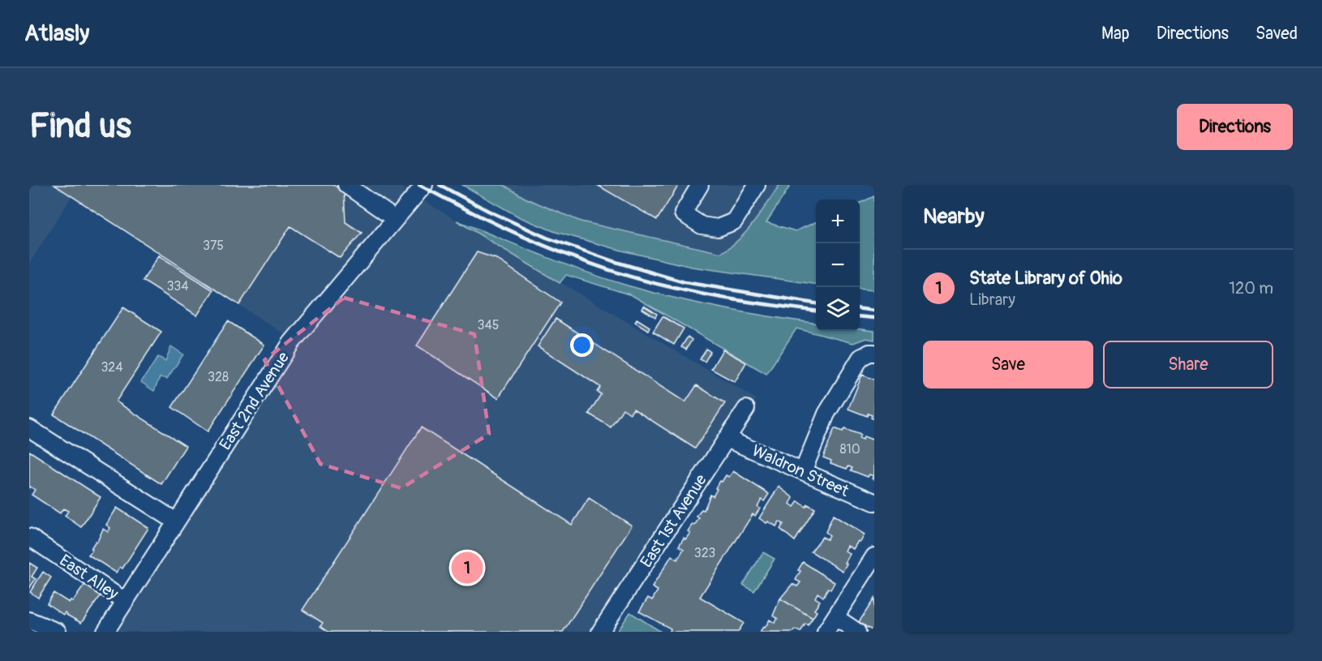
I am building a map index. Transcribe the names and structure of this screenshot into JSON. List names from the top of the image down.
{
  "streets": {
    "street": [
      "East 2nd Avenue",
      "Waldron Street",
      "East 1st Avenue",
      "East Alley"
    ]
  },
  "crossings": [
    ["East 2nd Avenue", "East Alley"],
    ["Waldron Street", "East 1st Avenue"]
  ],
  "house_numbers": [
    "375",
    "334",
    "345",
    "324",
    "328",
    "810",
    "323"
  ],
  "page": {
    "header": "Atlasly",
    "nav": ["Map", "Directions", "Saved"],
    "buttons": [
      "Directions",
      ["Save", "Share"]
    ],
    "title": "Find us",
    "heading": "Nearby",
    "map_buttons": ["+", "−"],
    "list": [
      {
        "mark": "1",
        "name": "State Library of Ohio",
        "note": "Library",
        "value": "120 m"
      }
    ],
    "pins": "1"
  }
}
